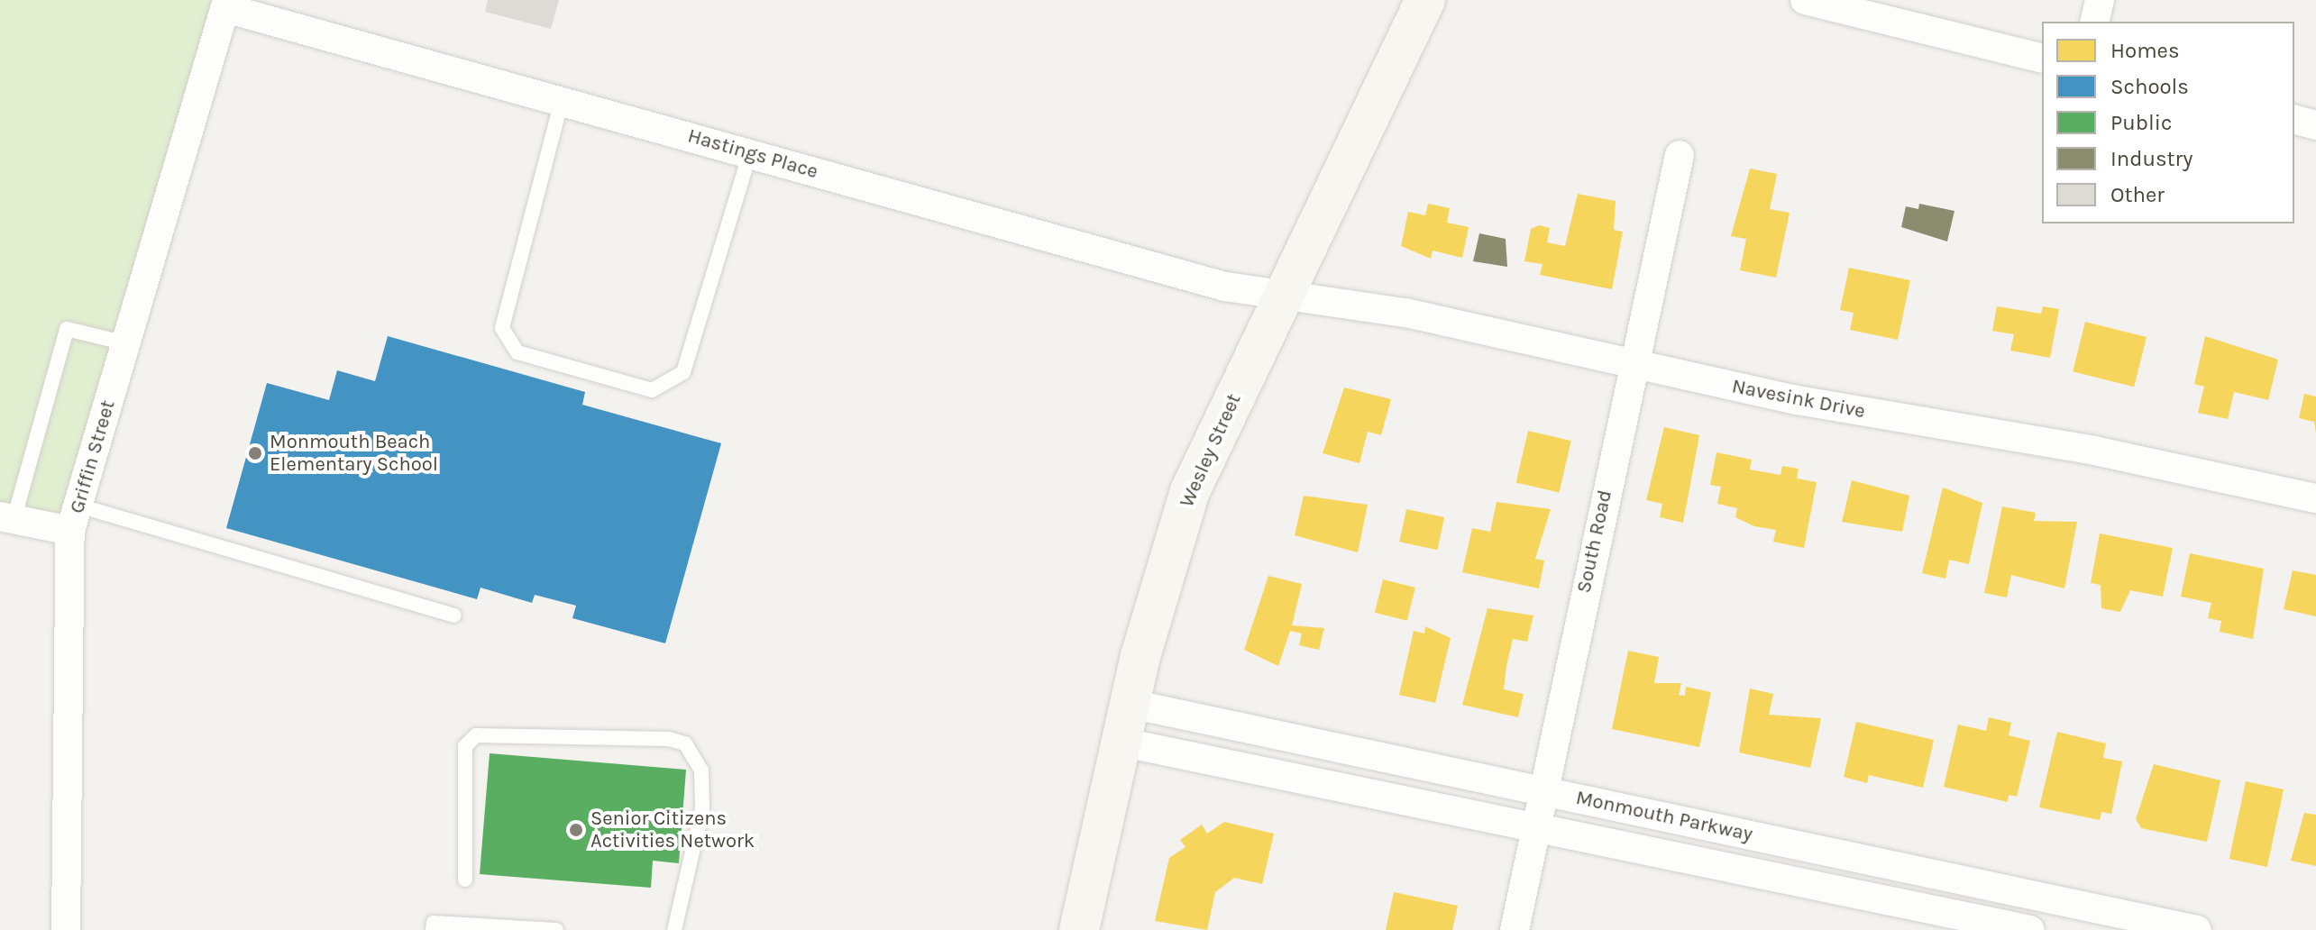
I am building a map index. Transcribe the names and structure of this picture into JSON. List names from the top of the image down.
{
  "streets": {
    "street": [
      "Hastings Place",
      "Navesink Drive",
      "Wesley Street",
      "Griffin Street",
      "South Road",
      "Monmouth Parkway"
    ]
  },
  "crossings": [
    ["Hastings Place", "Navesink Drive"],
    ["Hastings Place", "Wesley Street"],
    ["Hastings Place", "Griffin Street"],
    ["Navesink Drive", "Wesley Street"],
    ["Navesink Drive", "South Road"],
    ["Wesley Street", "Monmouth Parkway"],
    ["South Road", "Monmouth Parkway"]
  ],
  "places": ["Monmouth Beach Elementary School", "Senior Citizens Activities Network"],
  "legend": [
    "Homes",
    "Schools",
    "Public",
    "Industry",
    "Other"
  ]
}
